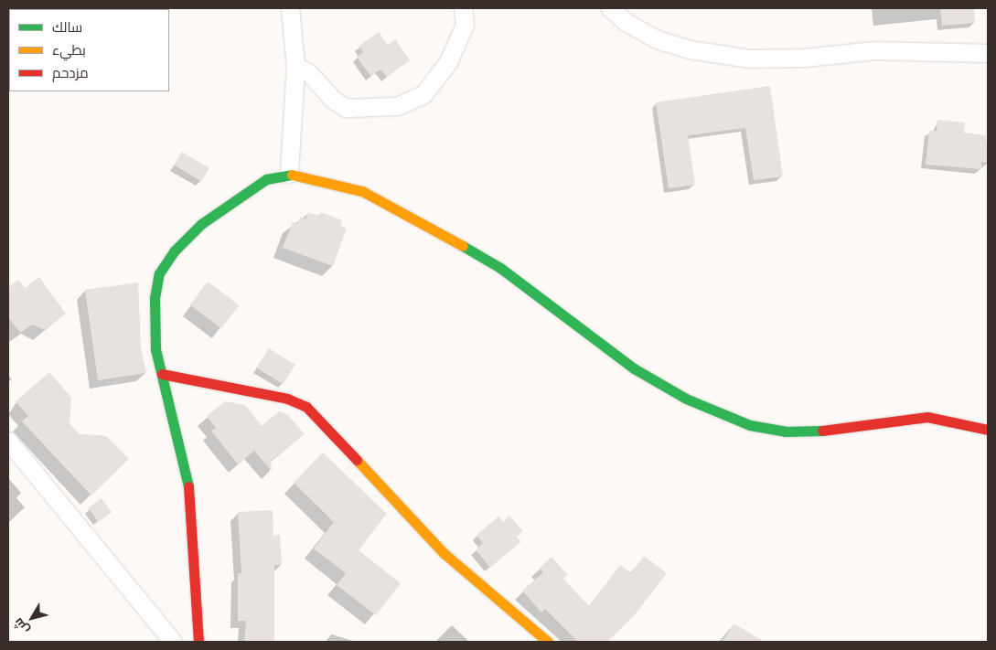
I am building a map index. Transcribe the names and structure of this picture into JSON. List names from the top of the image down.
{
  "legend": ["سالك", "بطيء", "مزدحم"],
  "north": "bottom left"
}
